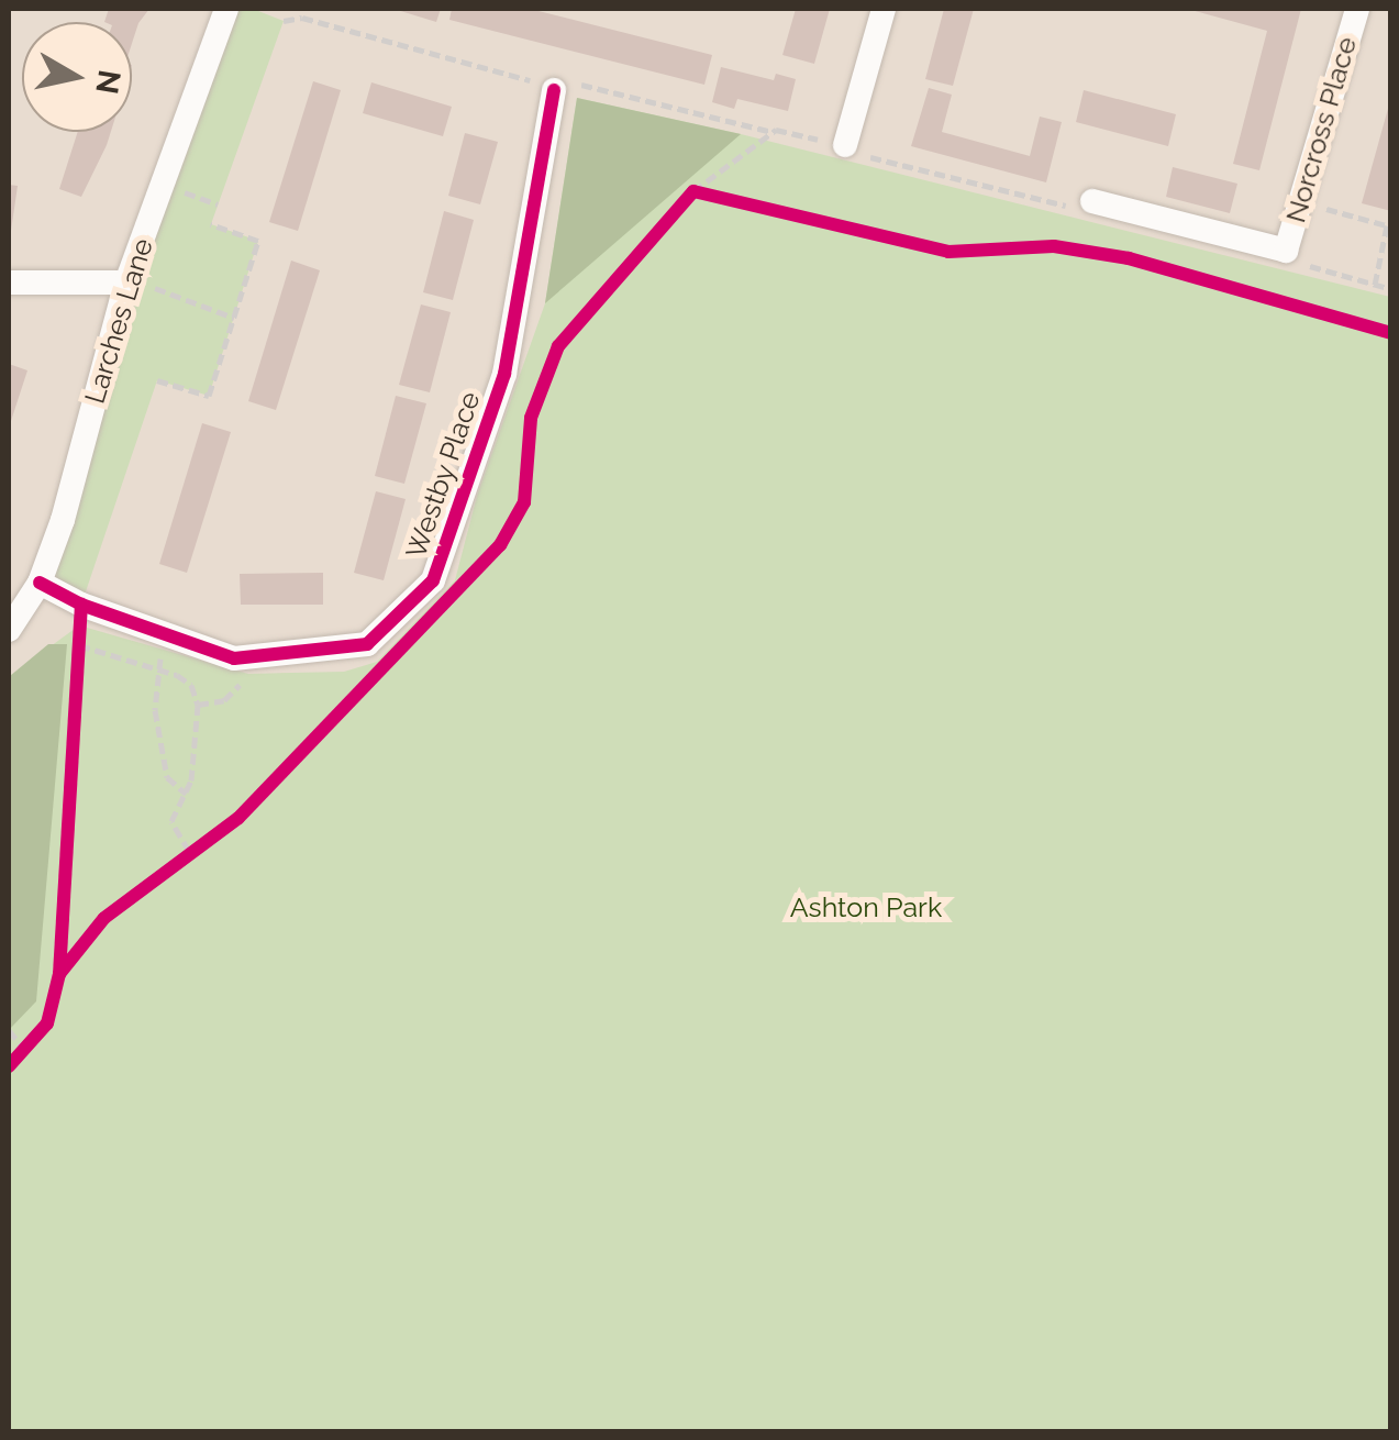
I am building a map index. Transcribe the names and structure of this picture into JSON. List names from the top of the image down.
{
  "streets": {
    "street": ["Norcross Place", "Larches Lane", "Westby Place"]
  },
  "crossings": [
    ["Larches Lane", "Westby Place"]
  ],
  "parks": ["Ashton Park"],
  "north": "right"
}
